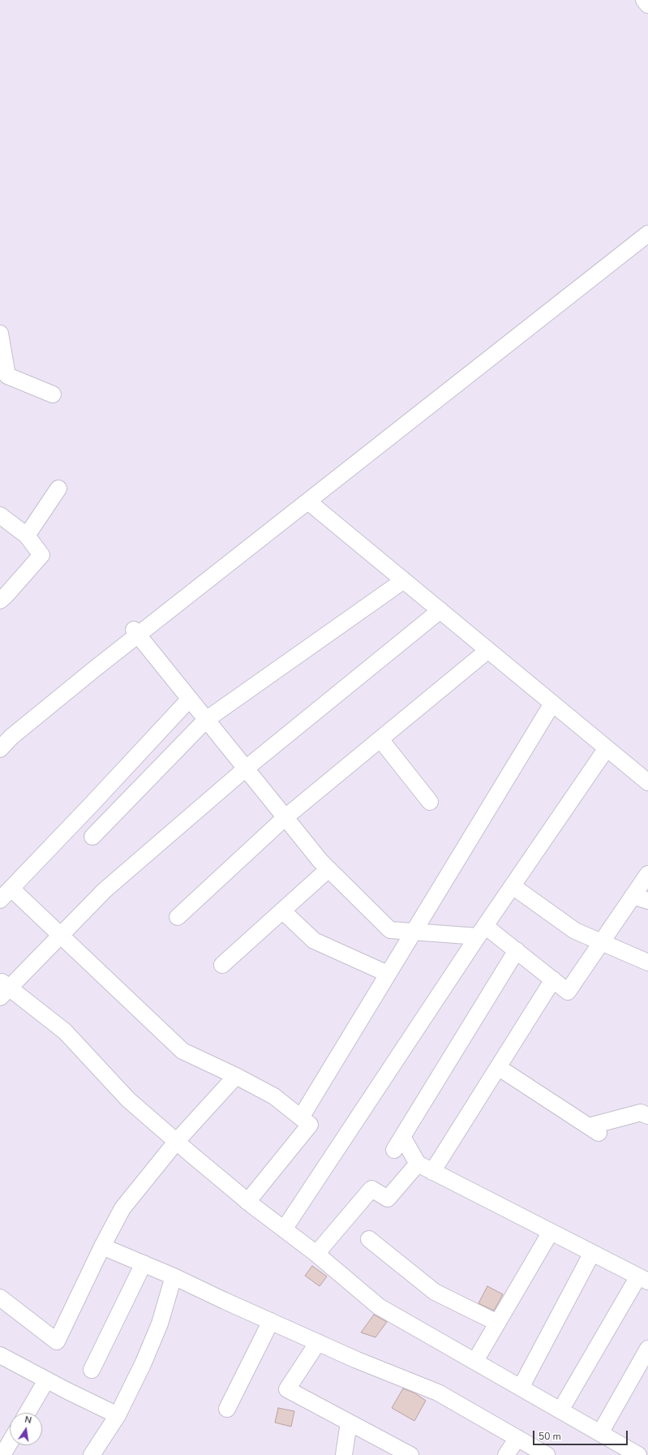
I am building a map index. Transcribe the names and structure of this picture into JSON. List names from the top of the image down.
{
  "scale_bar": "50 m",
  "north": "top"
}
